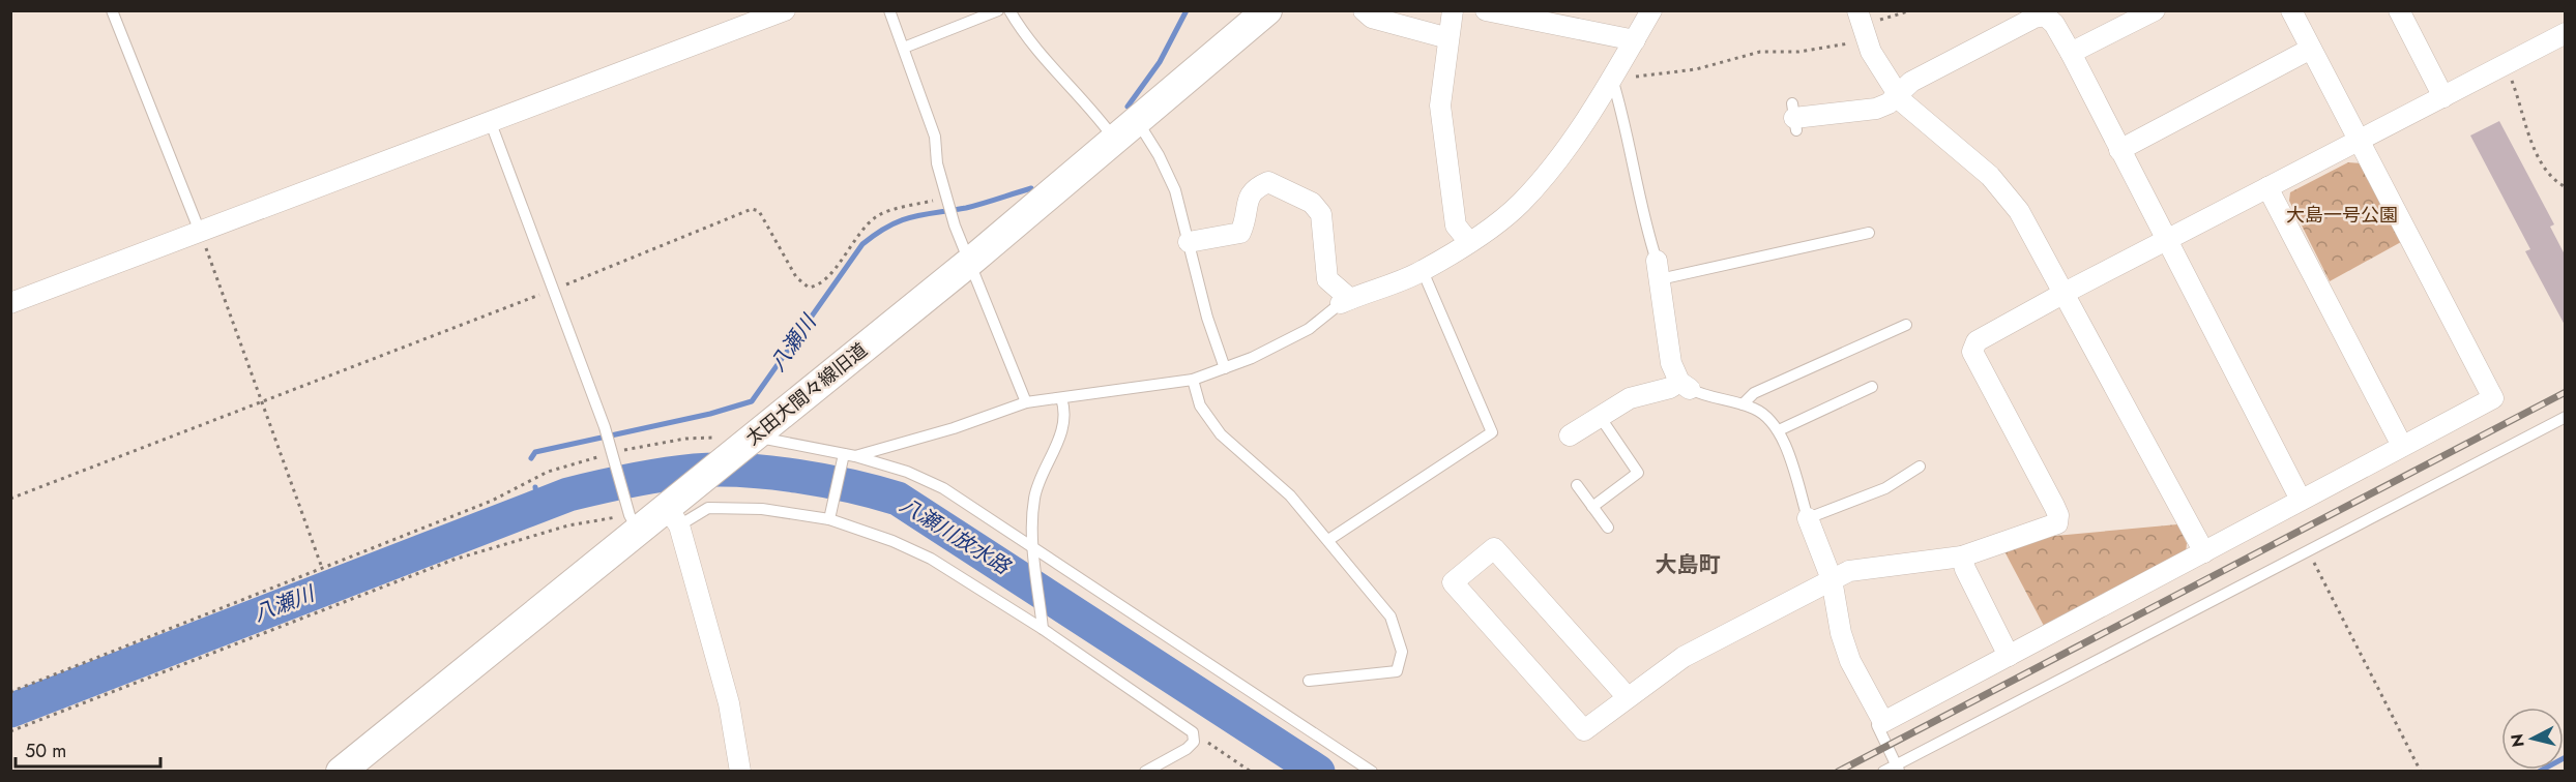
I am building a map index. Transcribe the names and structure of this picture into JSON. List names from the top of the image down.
{
  "streets": {
    "street": ["太田大間々線旧道"]
  },
  "districts": ["大島町"],
  "water": ["八瀬川", "八瀬川放水路"],
  "parks": ["大島一号公園"],
  "scale_bar": "50 m",
  "north": "left"
}
